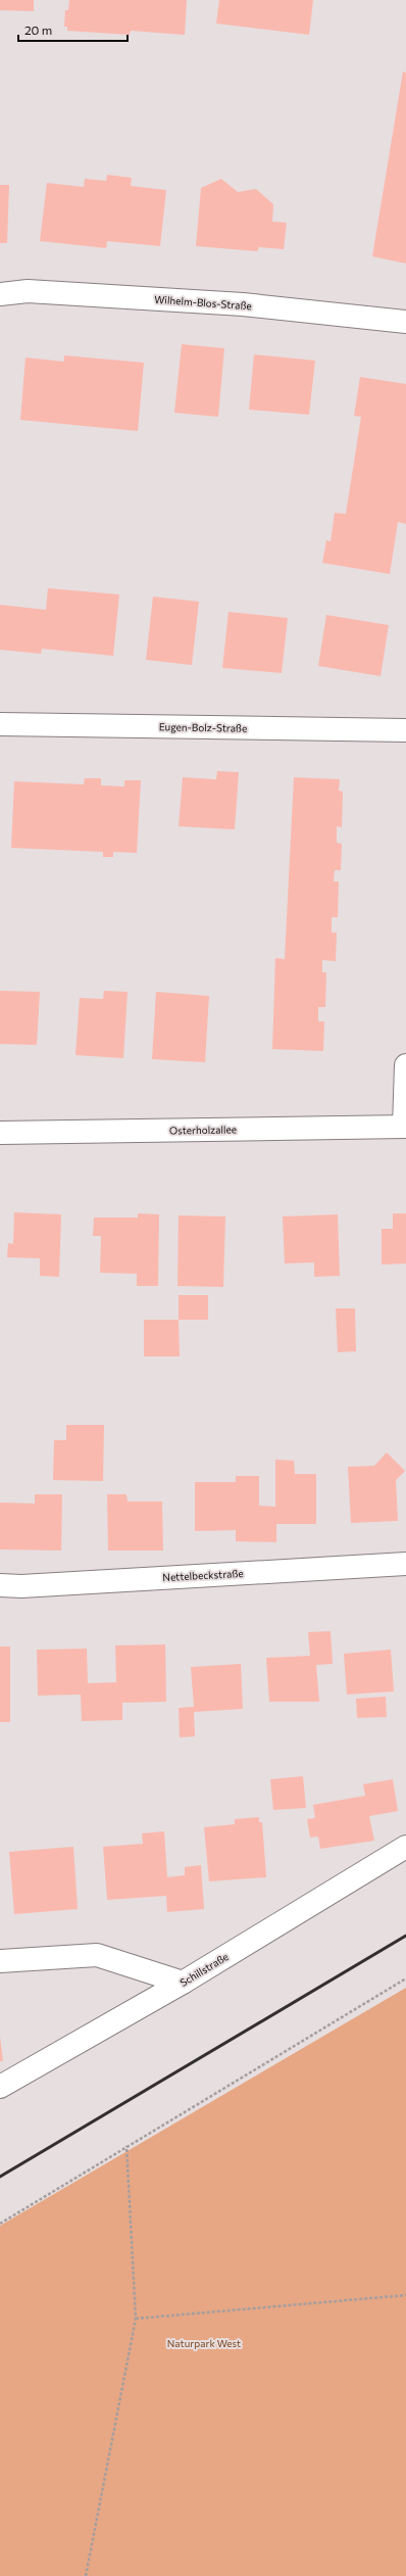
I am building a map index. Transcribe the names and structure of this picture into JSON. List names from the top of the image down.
{
  "streets": {
    "street": [
      "Wilhelm-Blos-Straße",
      "Eugen-Bolz-Straße",
      "Osterholzallee",
      "Nettelbeckstraße",
      "Schillstraße"
    ]
  },
  "parks": ["Naturpark West"],
  "scale_bar": "20 m"
}
